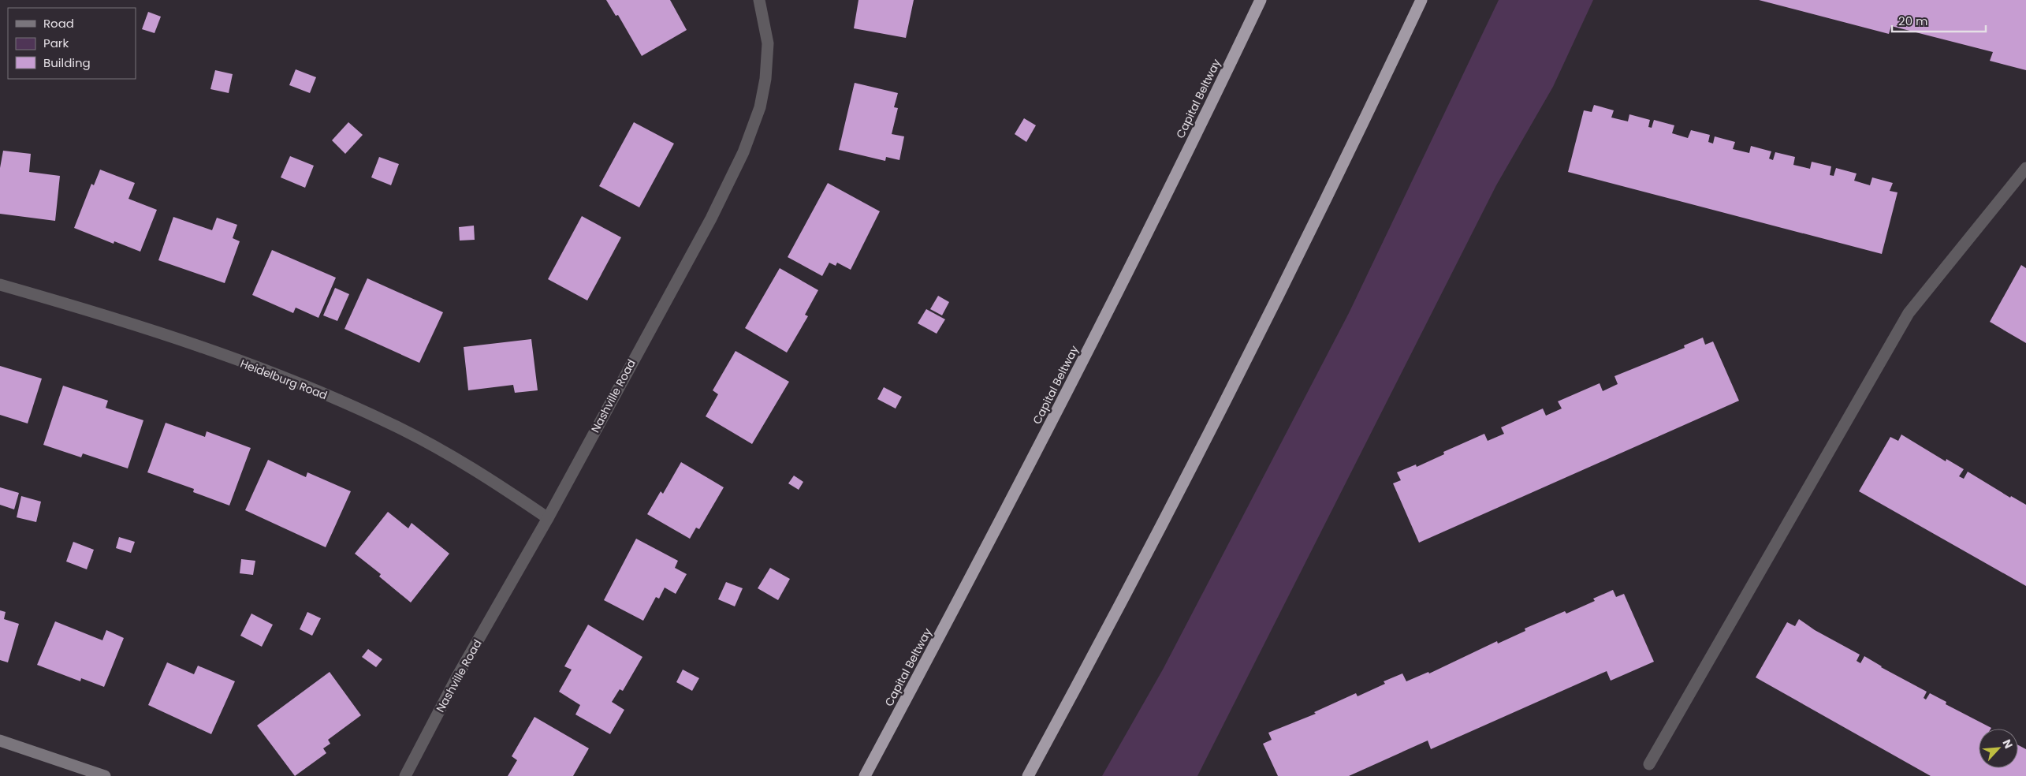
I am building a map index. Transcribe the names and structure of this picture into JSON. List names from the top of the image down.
{
  "streets": {
    "highway": ["Capital Beltway"],
    "street": ["Heidelburg Road", "Nashville Road"]
  },
  "crossings": [
    ["Heidelburg Road", "Nashville Road"]
  ],
  "legend": ["Road", "Park", "Building"],
  "scale_bar": "20 m",
  "north": "top right"
}
